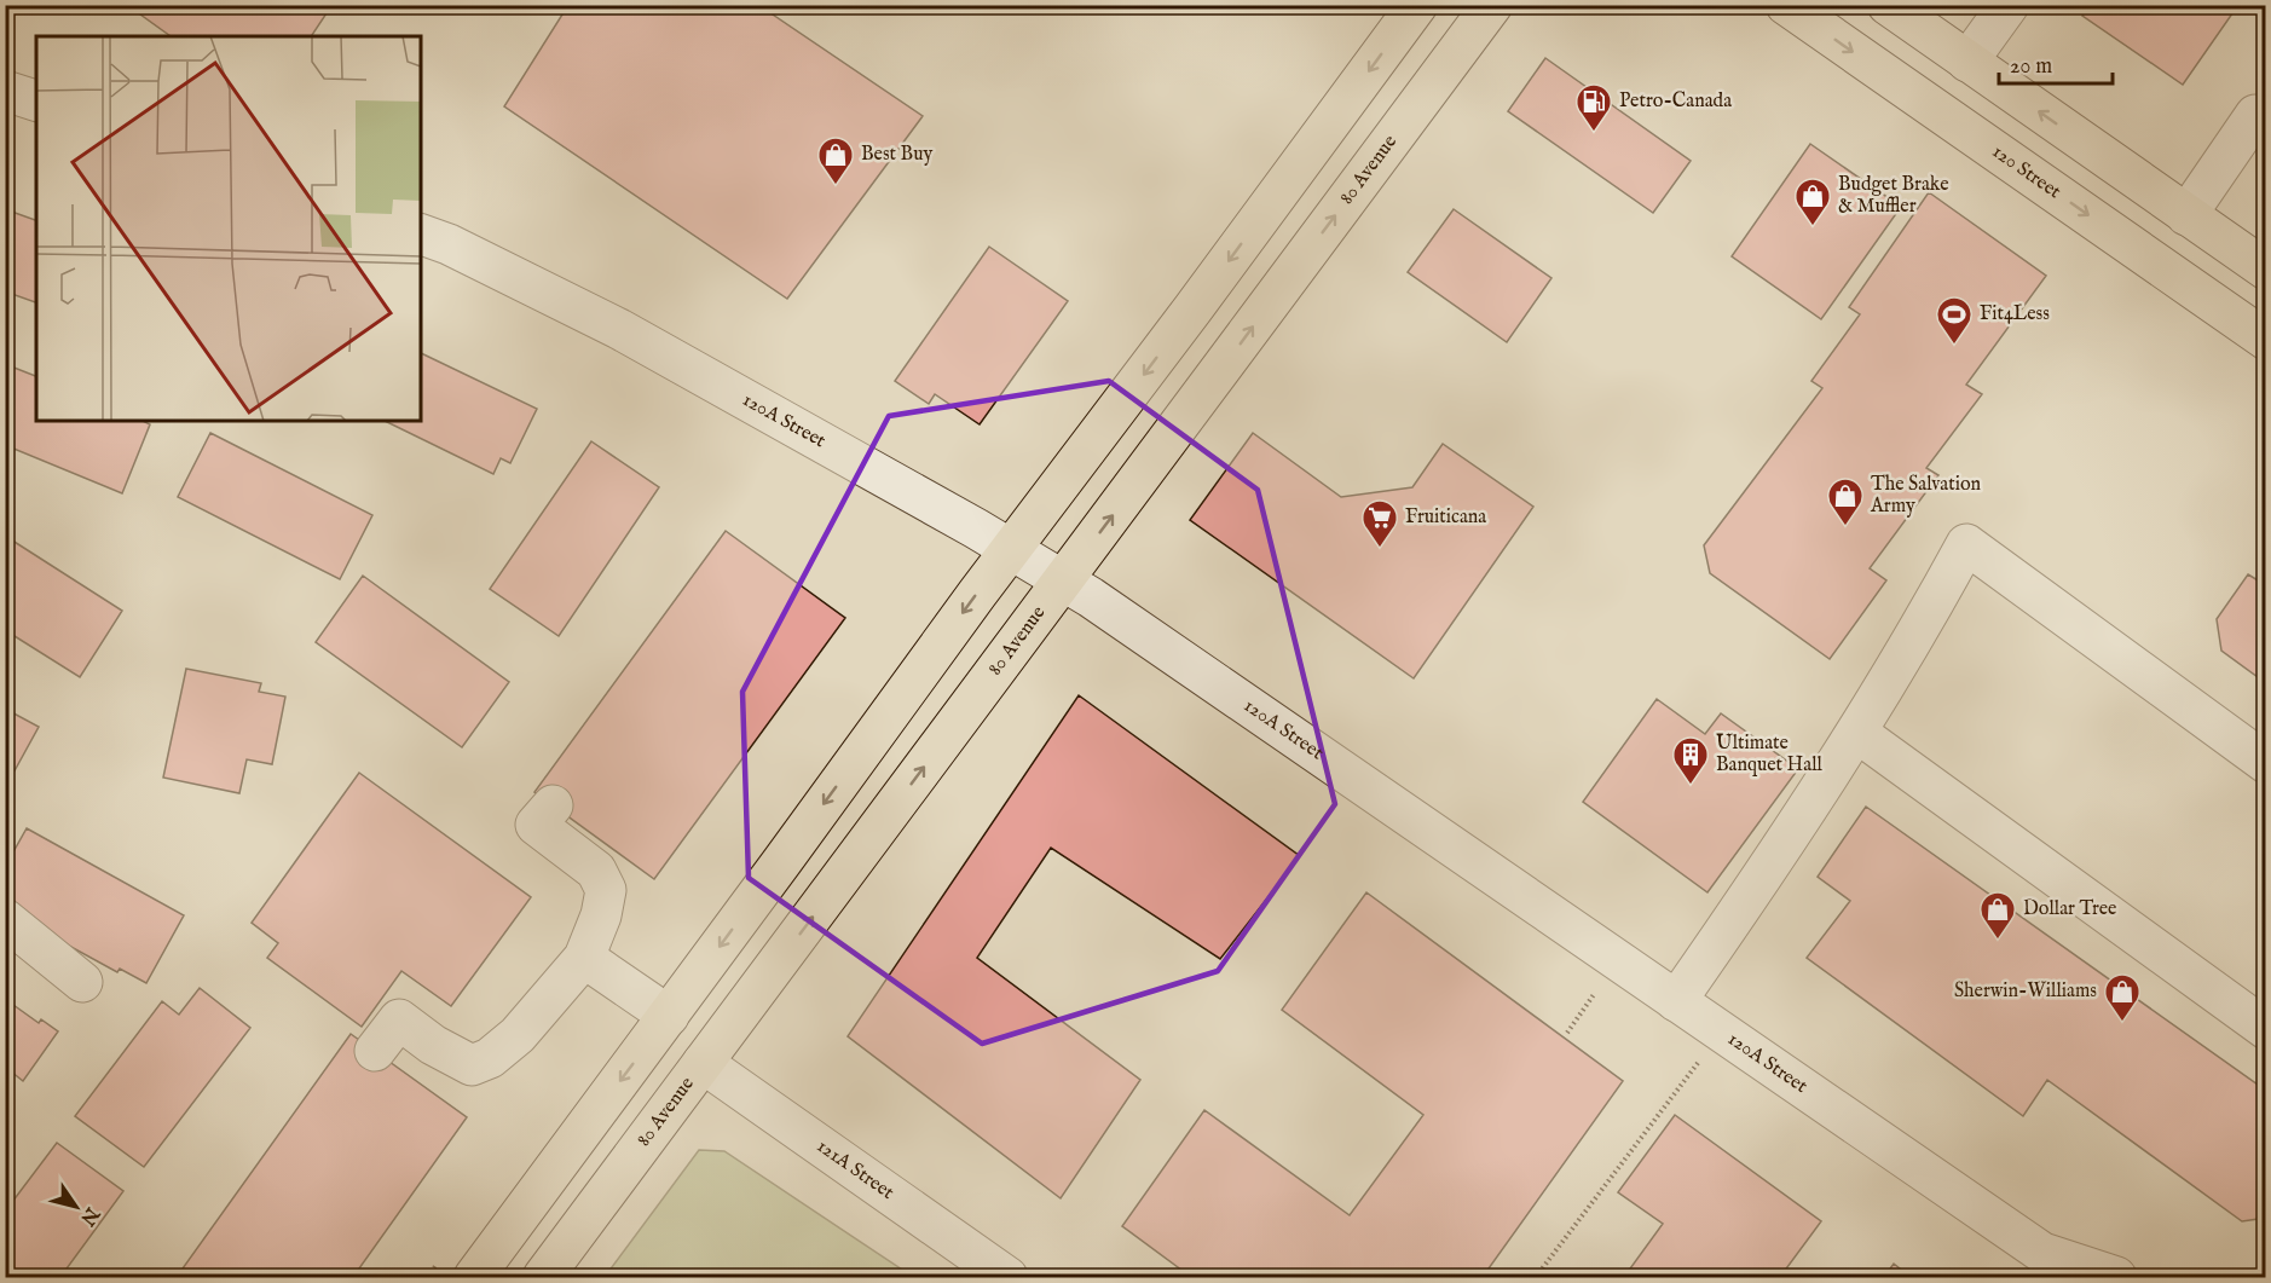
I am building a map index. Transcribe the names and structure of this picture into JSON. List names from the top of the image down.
{
  "streets": {
    "main road": ["80 Avenue", "120 Street"],
    "street": ["120A Street", "121A Street"]
  },
  "crossings": [
    ["80 Avenue", "120A Street"],
    ["80 Avenue", "121A Street"]
  ],
  "places": {
    "fuel station": ["Petro-Canada"],
    "shop": [
      "Best Buy",
      "Budget Brake & Muffler",
      "The Salvation Army",
      "Dollar Tree",
      "Sherwin-Williams"
    ],
    "sports": ["Fit4Less"],
    "supermarket": ["Fruiticana"],
    "building": ["Ultimate Banquet Hall"]
  },
  "scale_bar": "20 m",
  "north": "bottom right"
}
